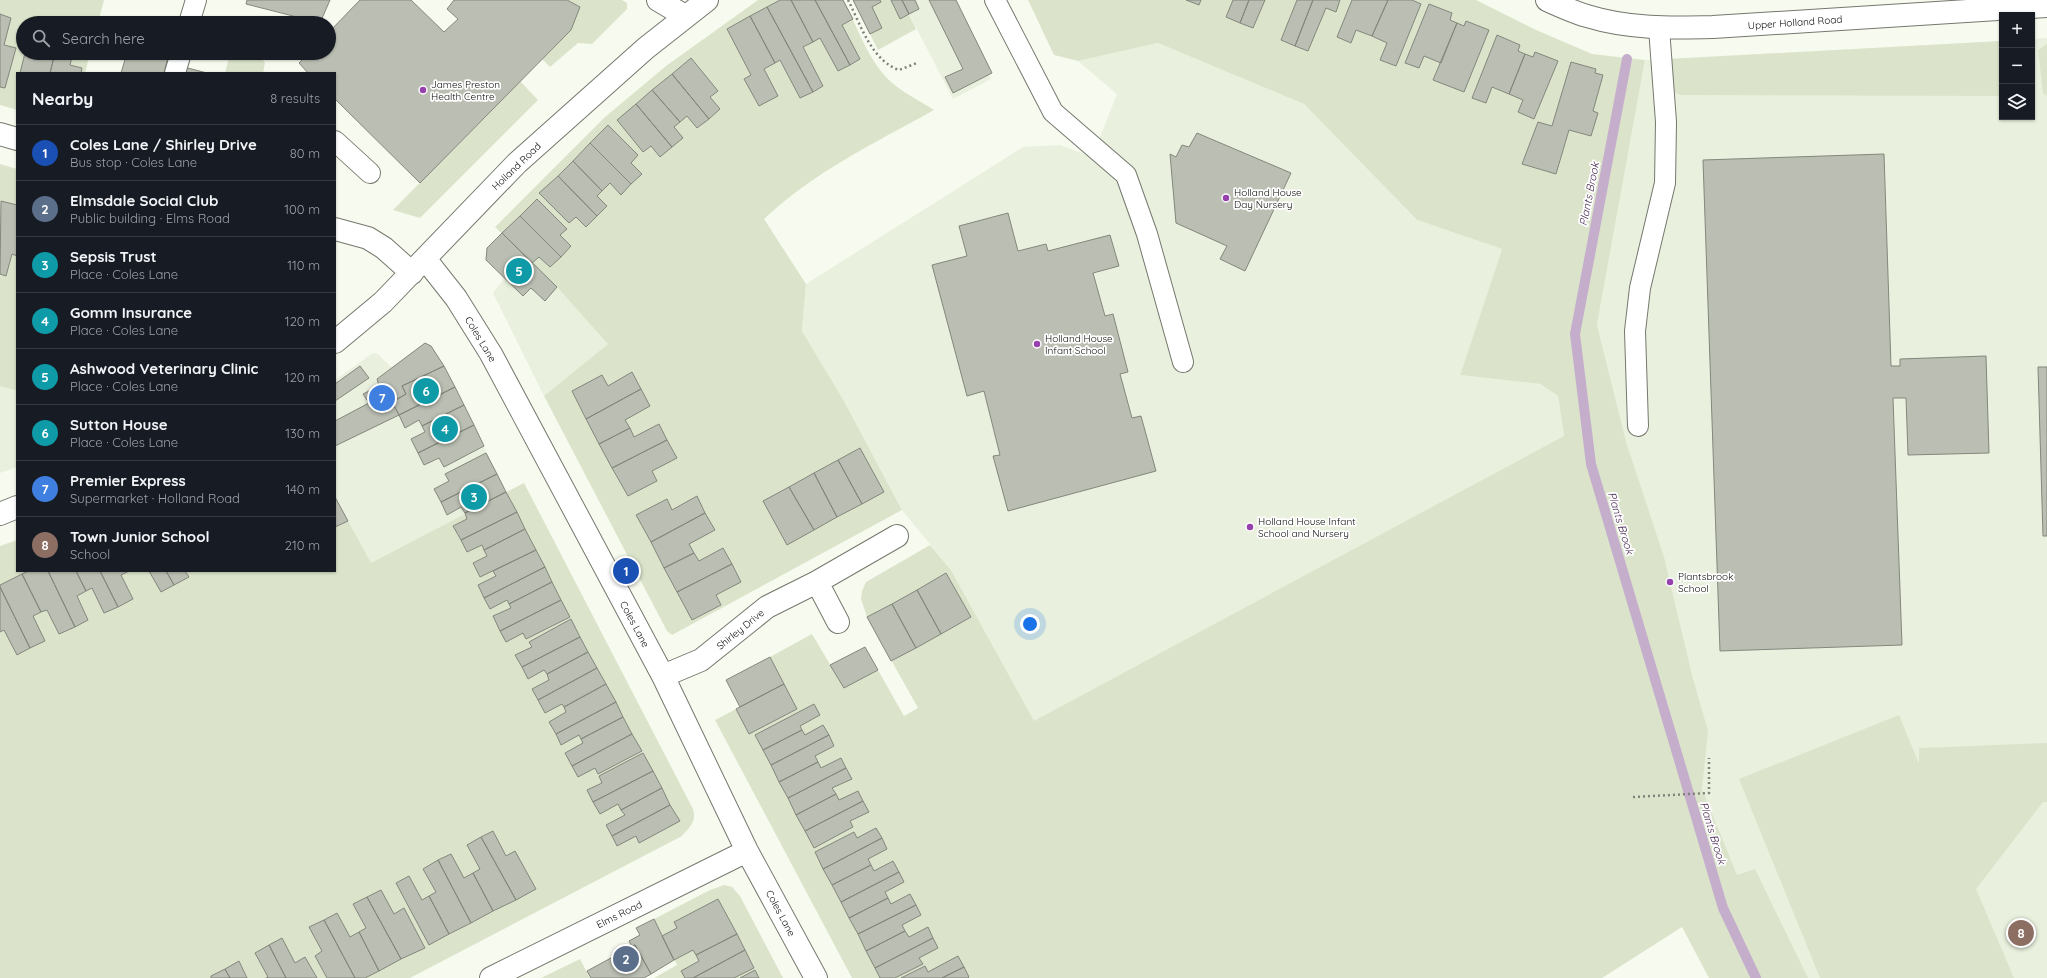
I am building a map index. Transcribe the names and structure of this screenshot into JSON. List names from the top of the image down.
{
  "streets": {
    "street": [
      "Upper Holland Road",
      "Holland Road",
      "Coles Lane",
      "Shirley Drive",
      "Elms Road"
    ]
  },
  "crossings": [
    ["Holland Road", "Coles Lane"],
    ["Coles Lane", "Shirley Drive"],
    ["Coles Lane", "Elms Road"]
  ],
  "water": ["Plants Brook"],
  "places": [
    "James Preston Health Centre",
    "Holland House Day Nursery",
    "Holland House Infant School",
    "Holland House Infant School and Nursery",
    "Plantsbrook School"
  ],
  "page": {
    "map_buttons": ["+", "−"],
    "search": "Search here",
    "heading": ["Nearby", "8 results"],
    "list": [
      {
        "mark": "1",
        "name": "Coles Lane / Shirley Drive",
        "note": "Bus stop · Coles Lane",
        "value": "80 m"
      },
      {
        "mark": "2",
        "name": "Elmsdale Social Club",
        "note": "Public building · Elms Road",
        "value": "100 m"
      },
      {
        "mark": "3",
        "name": "Sepsis Trust",
        "note": "Place · Coles Lane",
        "value": "110 m"
      },
      {
        "mark": "4",
        "name": "Gomm Insurance",
        "note": "Place · Coles Lane",
        "value": "120 m"
      },
      {
        "mark": "5",
        "name": "Ashwood Veterinary Clinic",
        "note": "Place · Coles Lane",
        "value": "120 m"
      },
      {
        "mark": "6",
        "name": "Sutton House",
        "note": "Place · Coles Lane",
        "value": "130 m"
      },
      {
        "mark": "7",
        "name": "Premier Express",
        "note": "Supermarket · Holland Road",
        "value": "140 m"
      },
      {
        "mark": "8",
        "name": "Town Junior School",
        "note": "School",
        "value": "210 m"
      }
    ],
    "pins": [
      "5",
      "6",
      "7",
      "4",
      "3",
      "1",
      "8",
      "2"
    ]
  }
}
